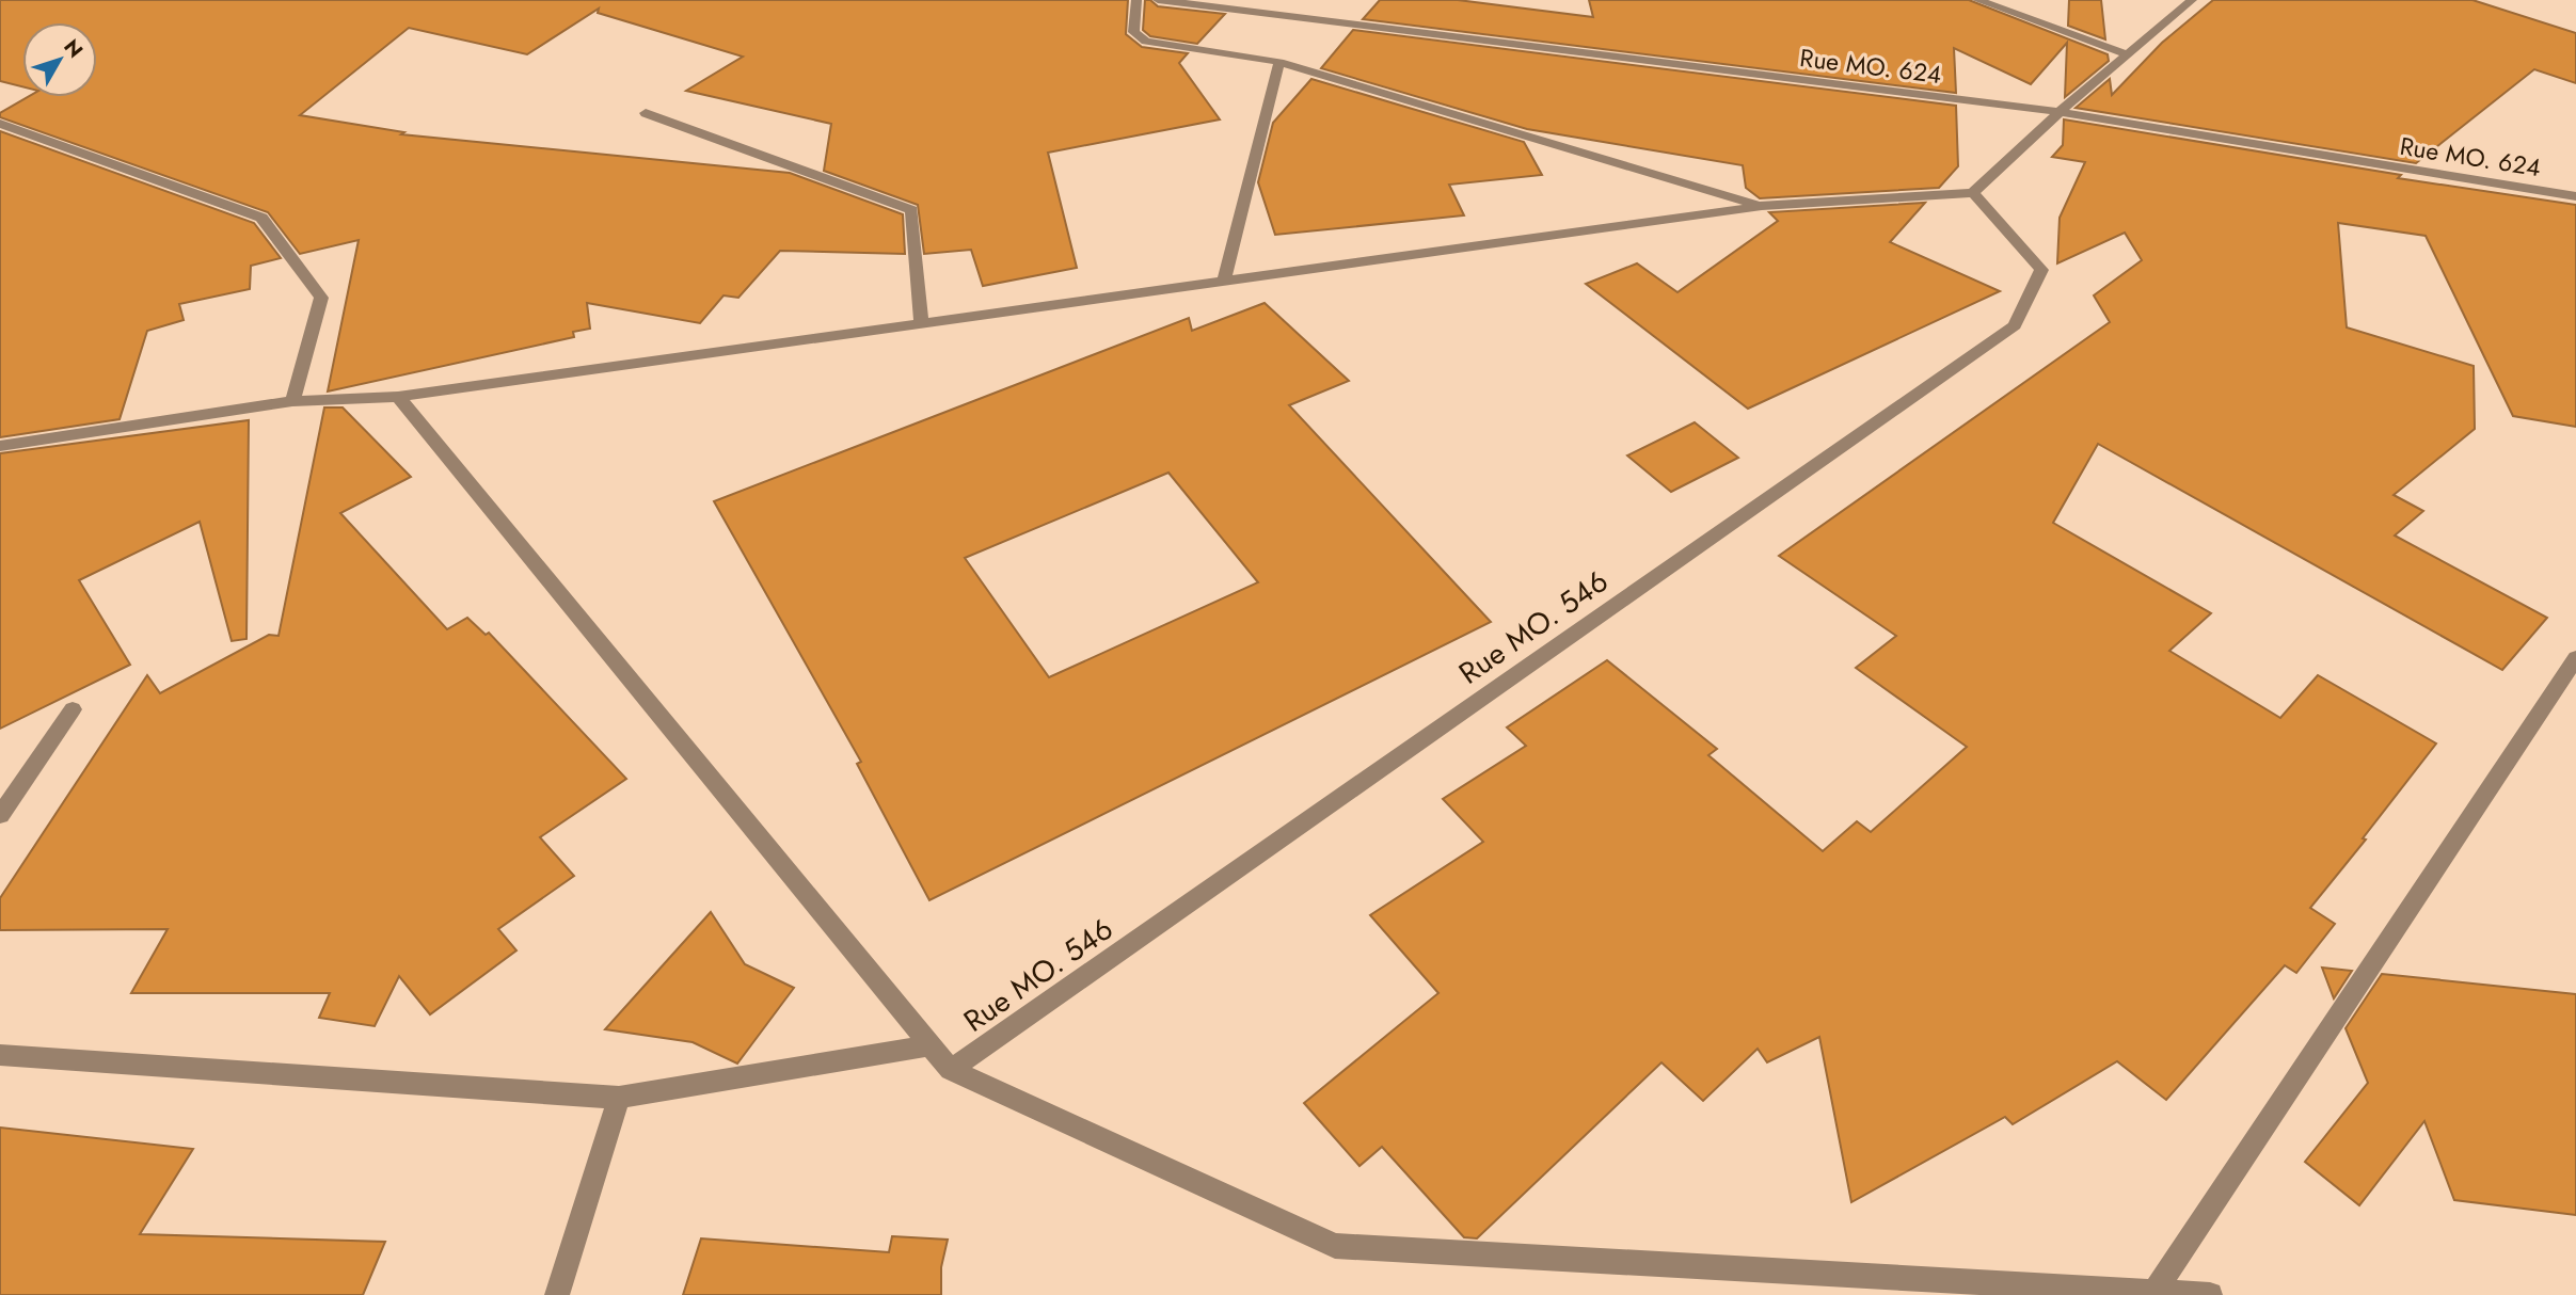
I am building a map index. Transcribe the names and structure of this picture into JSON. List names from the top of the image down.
{
  "streets": {
    "street": ["Rue MO. 624", "Rue MO. 546"]
  },
  "north": "top right"
}
